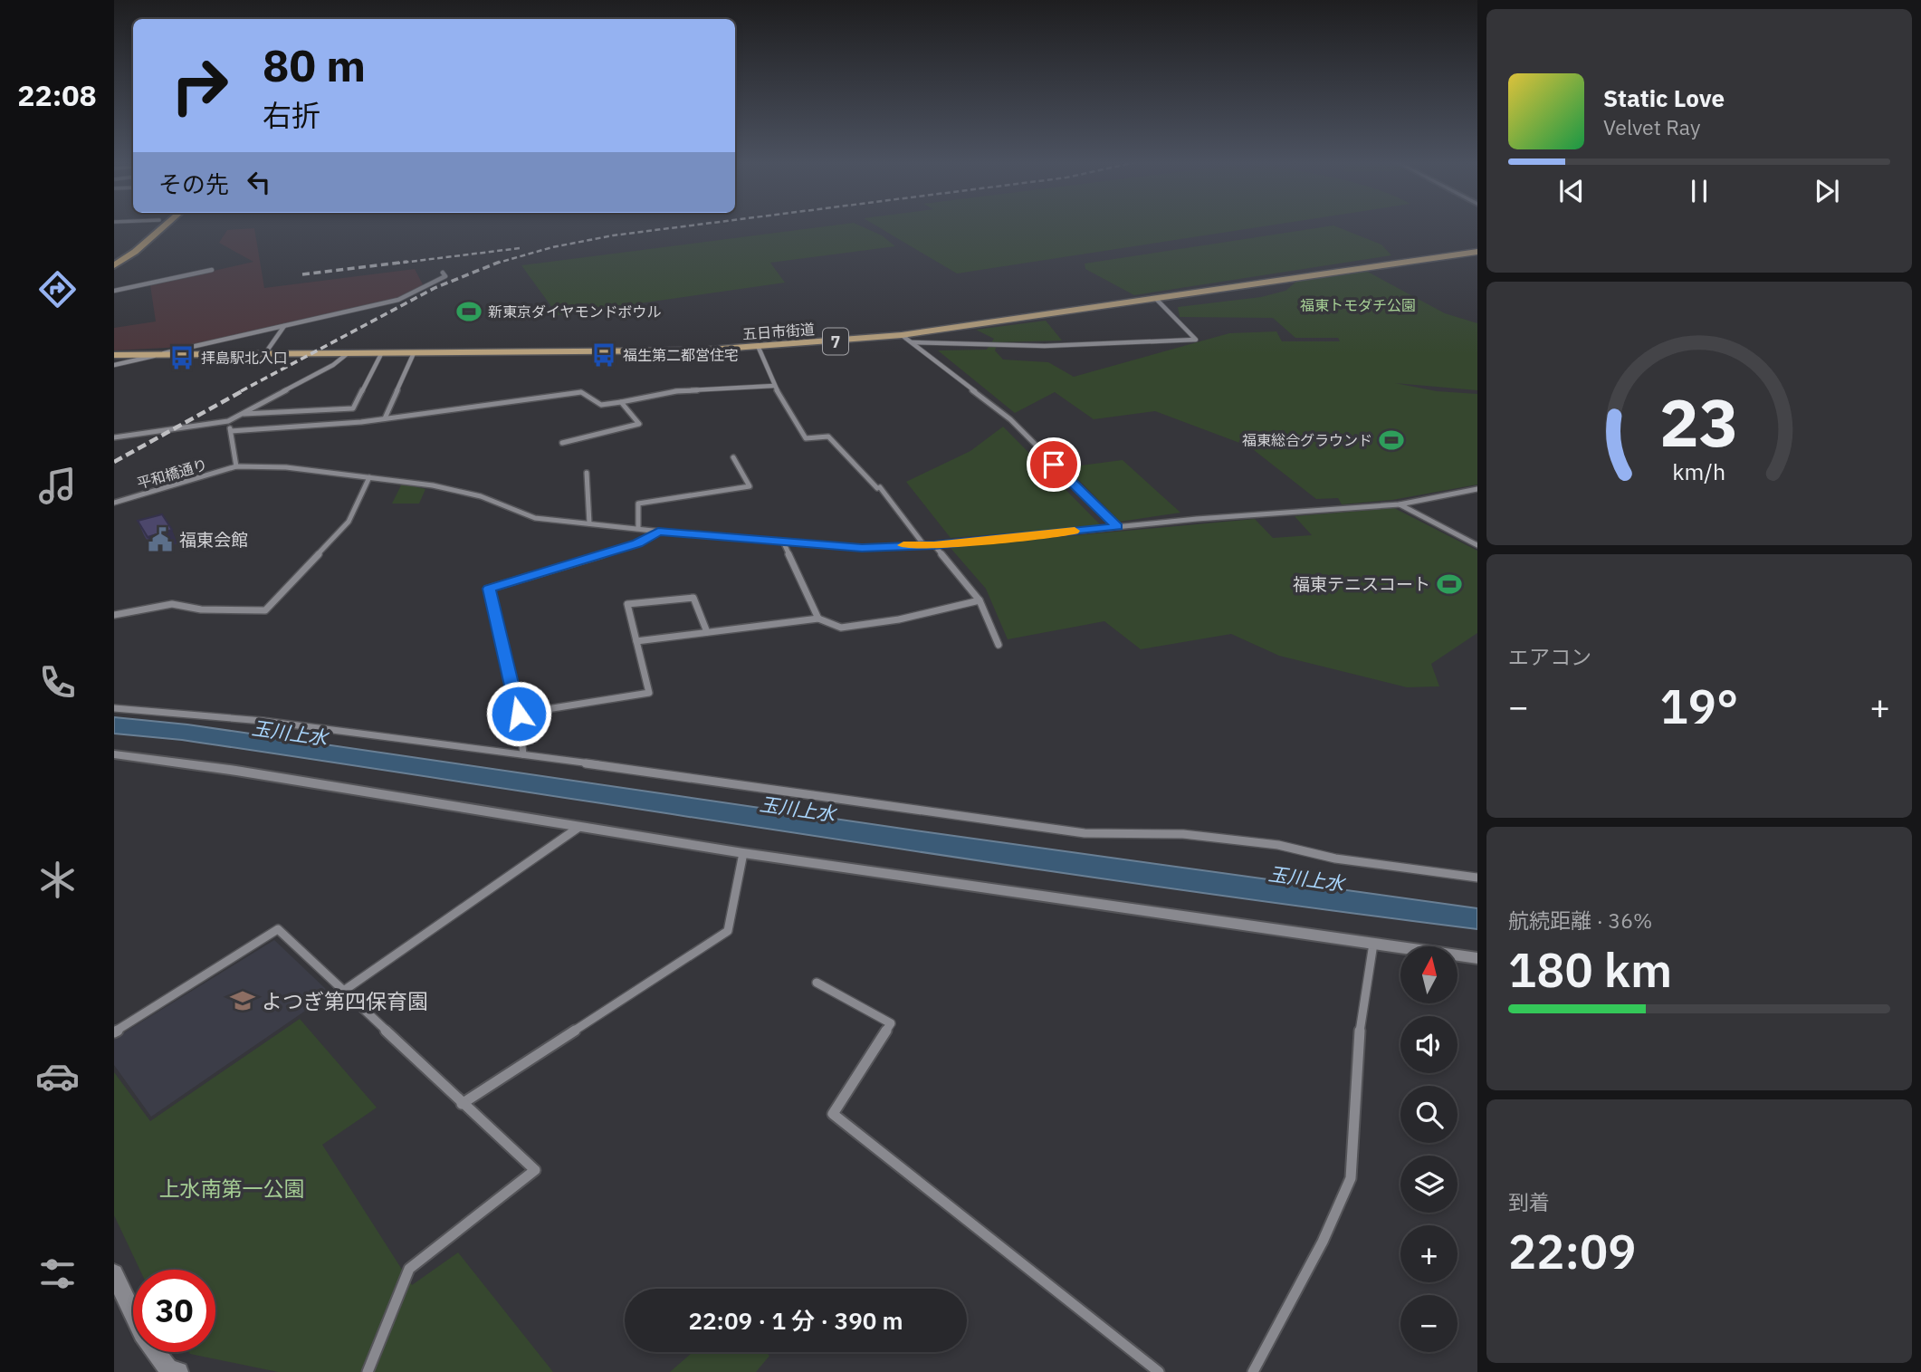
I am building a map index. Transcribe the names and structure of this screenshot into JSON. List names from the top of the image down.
{
  "streets": {
    "main road": ["五日市街道", "7"],
    "street": ["平和橋通り"]
  },
  "water": ["玉川上水"],
  "parks": ["福東トモダチ公園", "上水南第一公園"],
  "places": {
    "sports": ["新東京ダイヤモンドボウル", "福東総合グラウンド", "福東テニスコート"],
    "bus stop": ["福生第二都営住宅", "拝島駅北入口"],
    "public building": ["福東会館"],
    "school or university": ["よつぎ第四保育園"]
  },
  "north": "top",
  "page": {
    "tabs": "22:08",
    "turn": ["80 m", "右折"],
    "song": ["Static Love", "Velvet Ray"],
    "then": "その先",
    "tile": [
      "エアコン",
      ["航続距離 · 36%", "180 km"],
      ["到着", "22:09"]
    ],
    "heat": ["−", "19°", "+"],
    "map_buttons": ["+", "−"],
    "limit": "30",
    "trip": "22:09 · 1 分 · 390 m",
    "gauge": ["23", "km/h"]
  }
}
